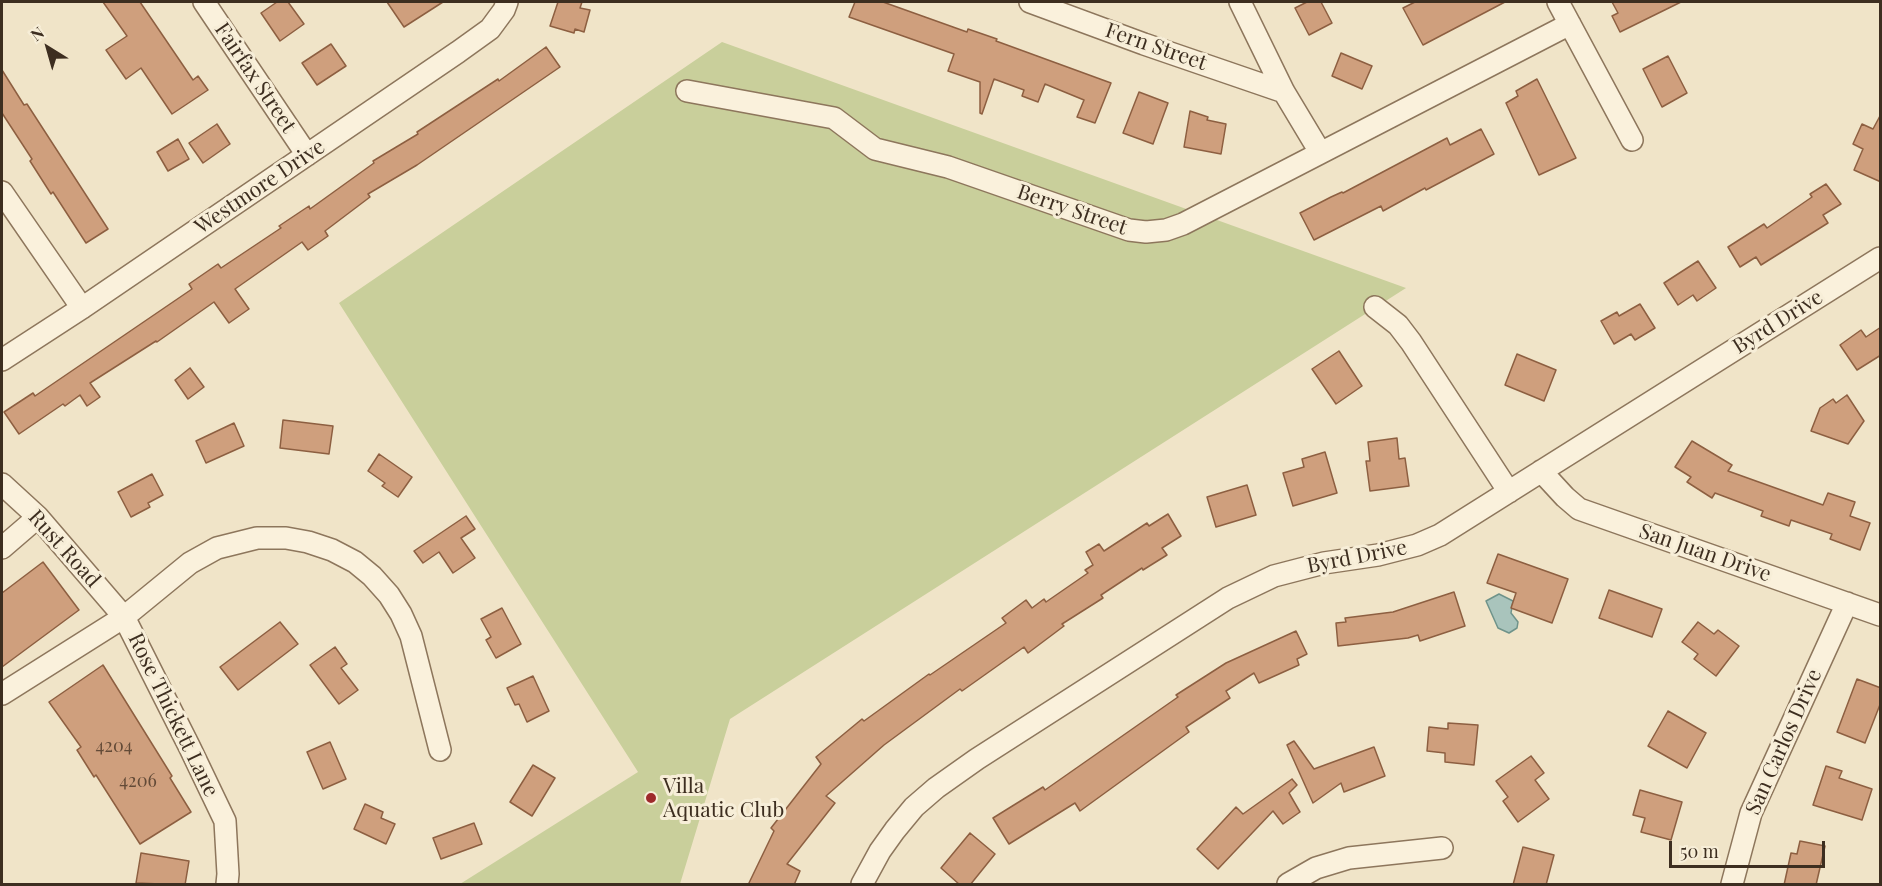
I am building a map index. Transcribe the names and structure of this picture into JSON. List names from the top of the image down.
{
  "streets": {
    "street": [
      "Fern Street",
      "Fairfax Street",
      "Westmore Drive",
      "Berry Street",
      "Byrd Drive",
      "Rust Road",
      "San Juan Drive",
      "Rose Thickett Lane",
      "San Carlos Drive"
    ]
  },
  "crossings": [
    ["Fairfax Street", "Westmore Drive"],
    ["Byrd Drive", "San Juan Drive"],
    ["Rust Road", "Rose Thickett Lane"],
    ["San Juan Drive", "San Carlos Drive"]
  ],
  "places": ["Villa Aquatic Club"],
  "house_numbers": ["4204", "4206"],
  "scale_bar": "50 m",
  "north": "top left"
}
